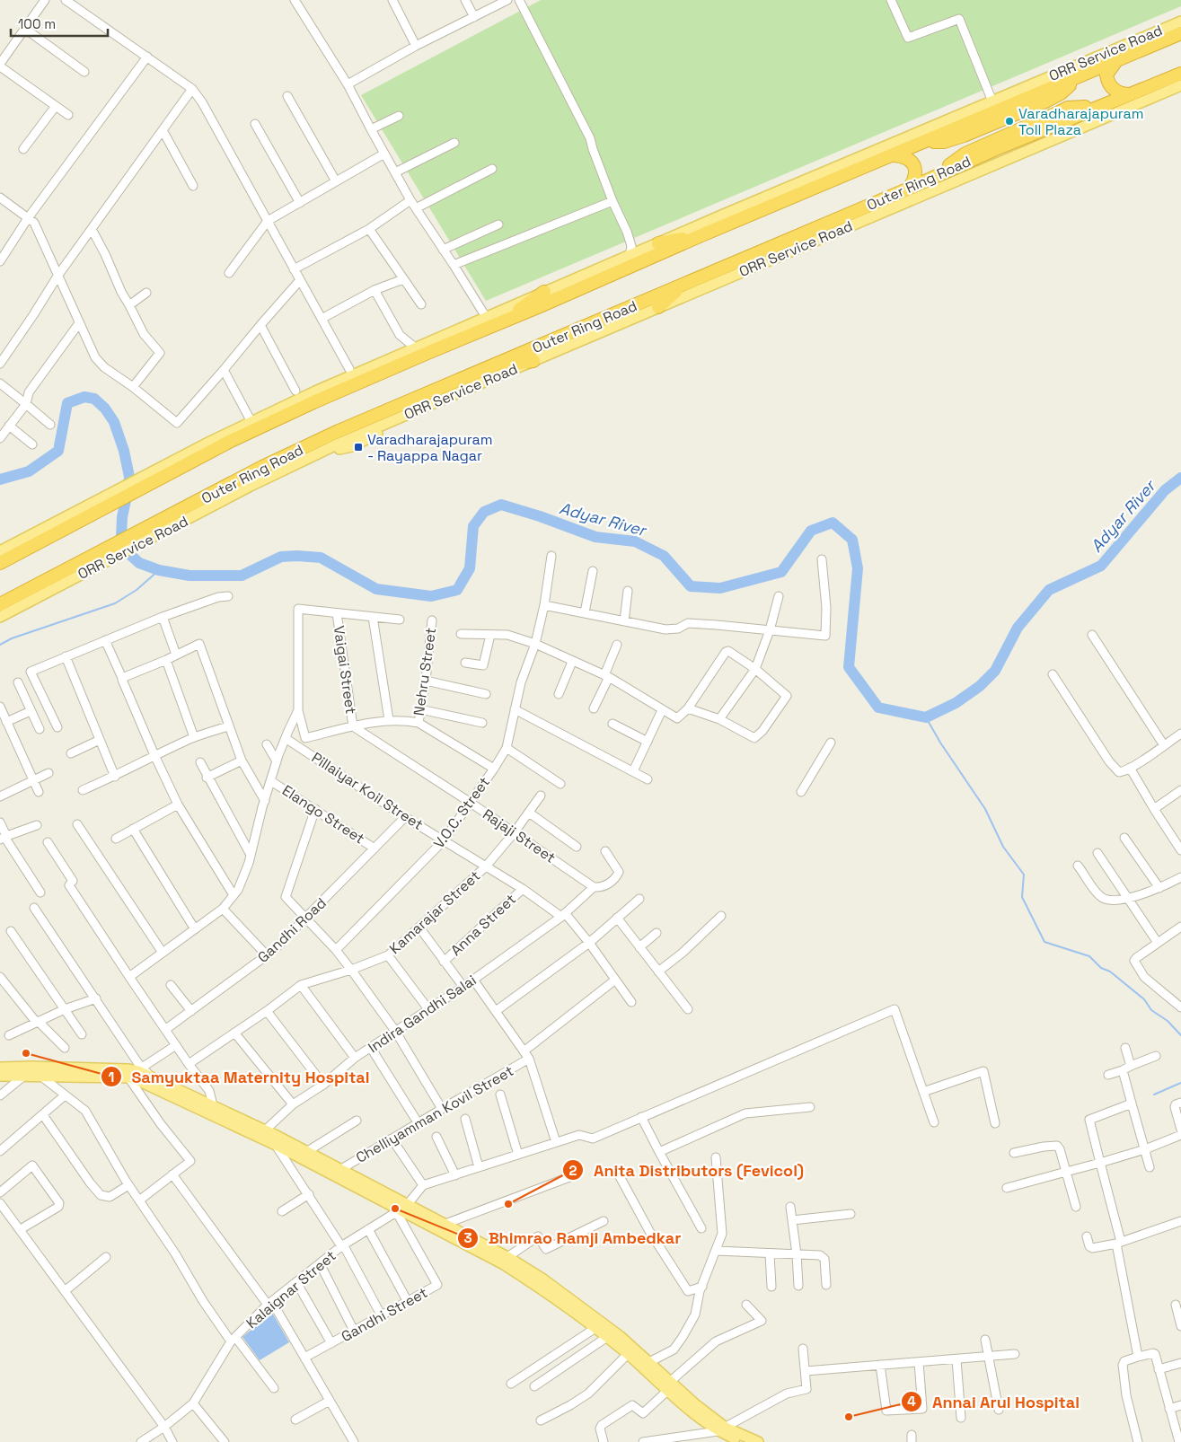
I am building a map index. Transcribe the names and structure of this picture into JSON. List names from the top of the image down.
{
  "streets": {
    "highway": ["Outer Ring Road"],
    "main road": ["ORR Service Road"],
    "street": [
      "Vaigai Street",
      "Nehru Street",
      "Pillaiyar Koil Street",
      "V.O.C. Street",
      "Elango Street",
      "Rajaji Street",
      "Kamarajar Street",
      "Anna Street",
      "Gandhi Road",
      "Indira Gandhi Salai",
      "Chelliyamman Kovil Street",
      "Kalaignar Street",
      "Gandhi Street"
    ]
  },
  "crossings": [
    ["ORR Service Road", "Outer Ring Road"],
    ["Vaigai Street", "Rajaji Street"],
    ["Pillaiyar Koil Street", "V.O.C. Street"],
    ["Pillaiyar Koil Street", "Kamarajar Street"],
    ["Pillaiyar Koil Street", "Anna Street"],
    ["Pillaiyar Koil Street", "Gandhi Road"],
    ["Pillaiyar Koil Street", "Indira Gandhi Salai"],
    ["V.O.C. Street", "Rajaji Street"],
    ["Elango Street", "Gandhi Road"],
    ["Rajaji Street", "Kamarajar Street"],
    ["Rajaji Street", "Indira Gandhi Salai"],
    ["Kalaignar Street", "Gandhi Street"]
  ],
  "water": ["Adyar River"],
  "places": {
    "other": [
      "Varadharajapuram Toll Plaza",
      "Samyuktaa Maternity Hospital",
      "Anita Distributors (Fevicol)",
      "Bhimrao Ramji Ambedkar",
      "Annai Arul Hospital"
    ],
    "transit": ["Varadharajapuram - Rayappa Nagar"]
  },
  "scale_bar": "100 m"
}
